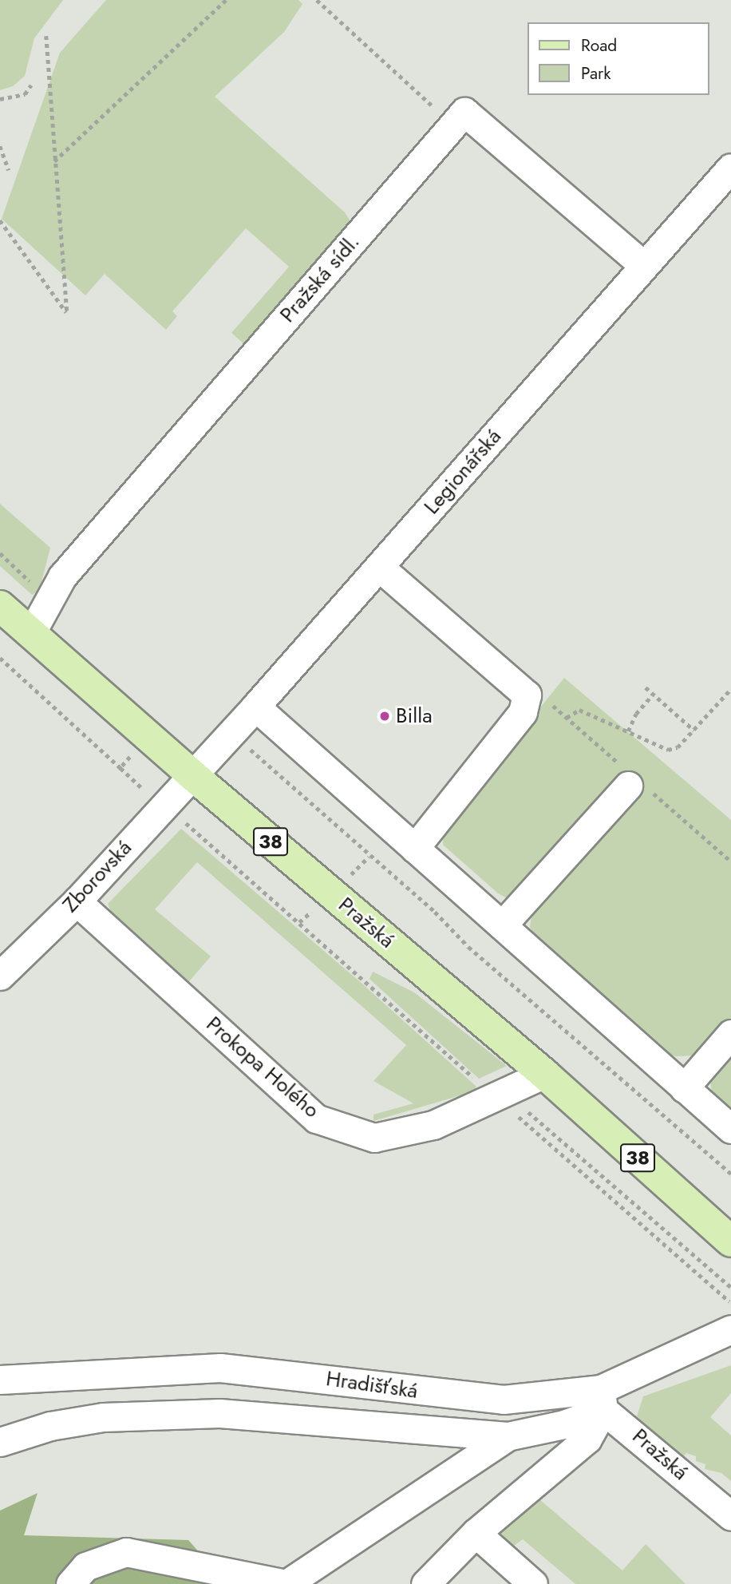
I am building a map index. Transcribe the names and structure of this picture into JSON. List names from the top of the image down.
{
  "streets": {
    "main road": ["38", "Pražská"],
    "street": [
      "Pražská sídl.",
      "Legionářská",
      "Zborovská",
      "Prokopa Holého",
      "Hradišťská"
    ]
  },
  "crossings": [
    ["Pražská sídl.", "Pražská"],
    ["Legionářská", "Zborovská"],
    ["Legionářská", "Pražská"],
    ["Zborovská", "Pražská"],
    ["Zborovská", "Prokopa Holého"],
    ["Pražská", "Prokopa Holého"],
    ["Pražská", "Hradišťská"]
  ],
  "places": ["Billa"],
  "legend": ["Road", "Park"]
}
